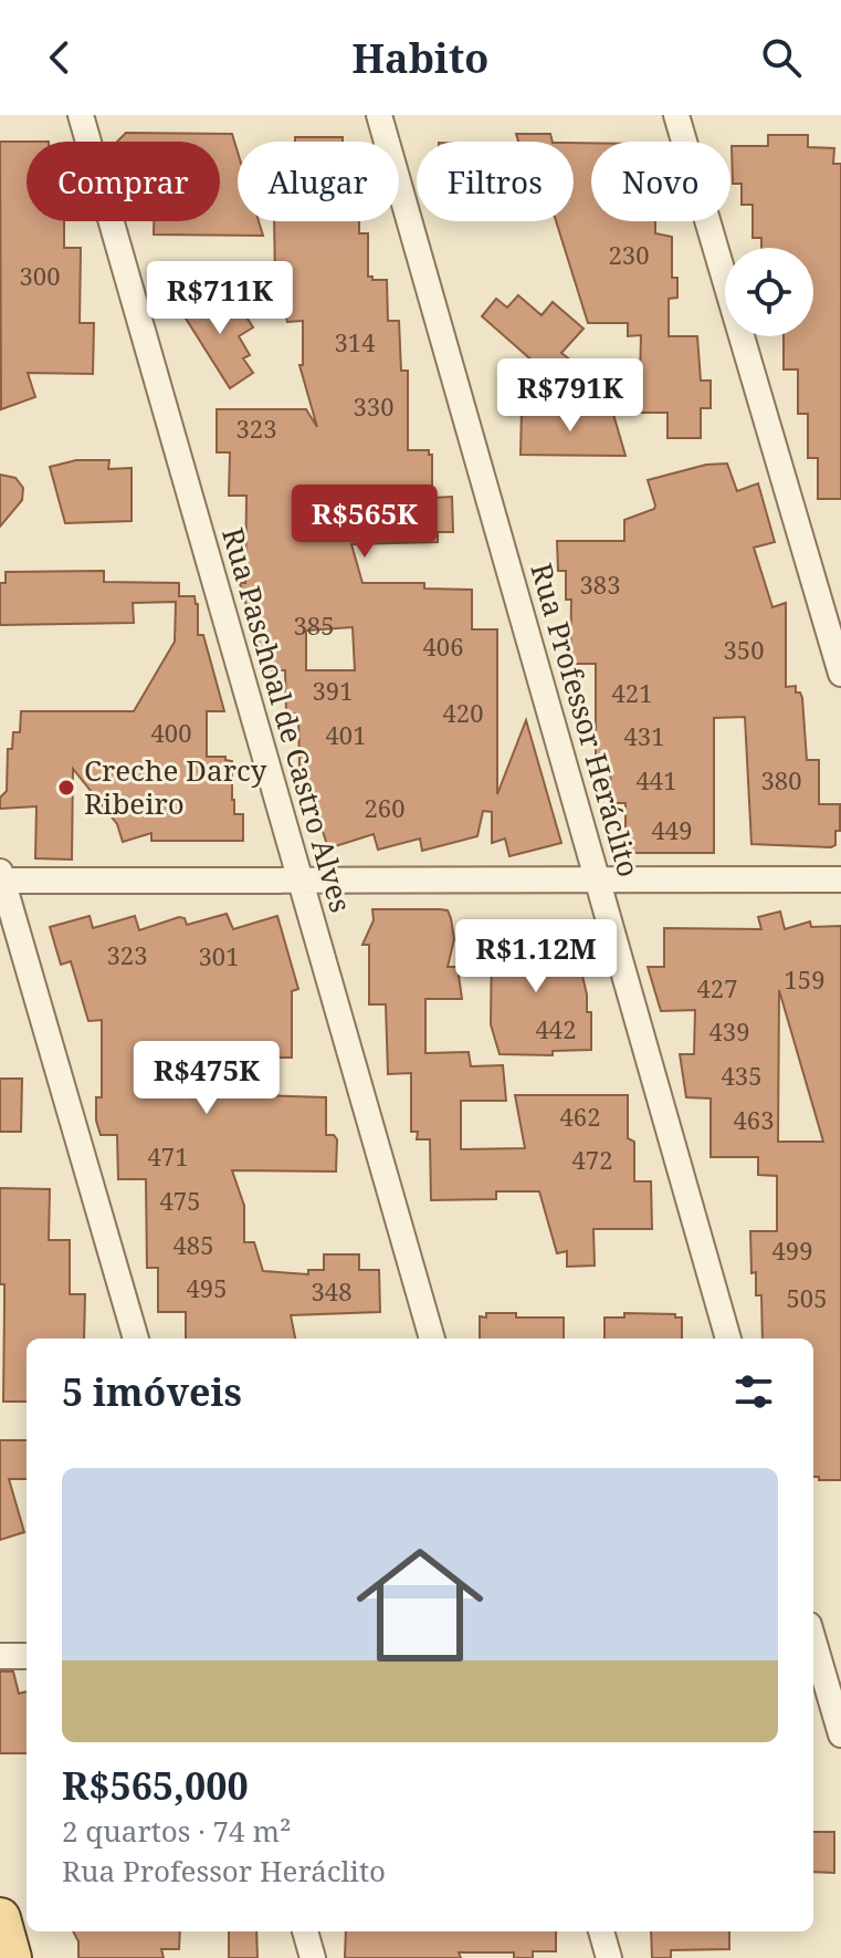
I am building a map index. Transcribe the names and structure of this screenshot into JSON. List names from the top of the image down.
{
  "streets": {
    "street": ["Rua Paschoal de Castro Alves", "Rua Professor Heráclito"]
  },
  "places": ["Creche Darcy Ribeiro"],
  "house_numbers": [
    "230",
    "300",
    "314",
    "330",
    "323",
    "383",
    "385",
    "406",
    "350",
    "391",
    "421",
    "420",
    "400",
    "401",
    "431",
    "441",
    "380",
    "260",
    "449",
    "323",
    "301",
    "159",
    "427",
    "442",
    "439",
    "435",
    "462",
    "463",
    "471",
    "472",
    "475",
    "485",
    "499",
    "495",
    "348",
    "505"
  ],
  "page": {
    "header": "Habito",
    "chip": [
      "Comprar",
      "Alugar",
      "Filtros",
      "Novo"
    ],
    "price": [
      "R$711K",
      "R$791K",
      "R$565K",
      "R$1.12M",
      "R$475K"
    ],
    "heading": "5 imóveis",
    "list": [
      {
        "name": "R$565,000",
        "note": "2 quartos · 74 m² · Rua Professor Heráclito"
      }
    ]
  }
}
